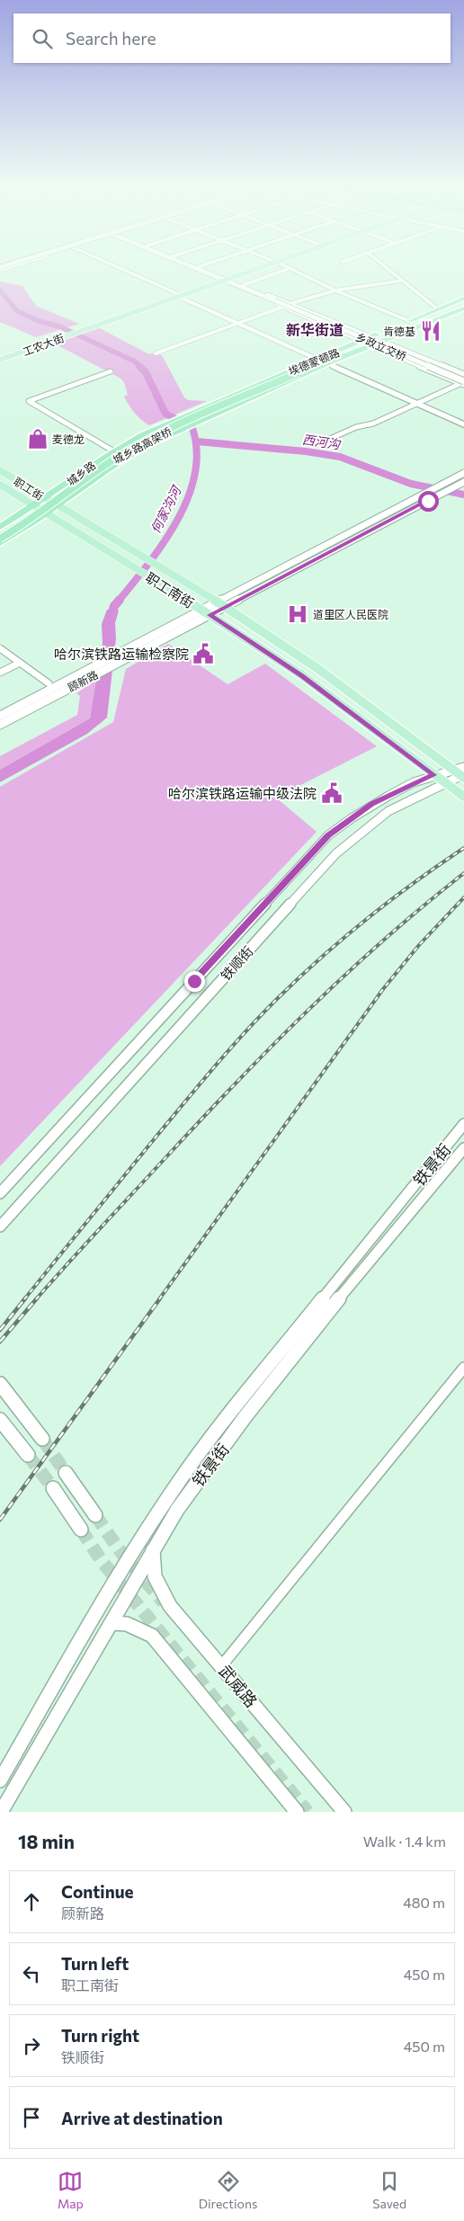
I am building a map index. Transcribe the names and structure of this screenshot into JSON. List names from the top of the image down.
{
  "streets": {
    "highway": ["埃德蒙顿路", "城乡路高架桥", "城乡路"],
    "main road": [
      "工农大街",
      "乡政立交桥",
      "职工街",
      "职工南街",
      "顾新路",
      "铁顺街",
      "铁景街",
      "武威路"
    ]
  },
  "crossings": [
    ["埃德蒙顿路", "城乡路高架桥"],
    ["埃德蒙顿路", "城乡路"],
    ["埃德蒙顿路", "职工街"],
    ["埃德蒙顿路", "职工南街"],
    ["城乡路", "职工街"],
    ["职工街", "职工南街"],
    ["职工南街", "顾新路"],
    ["职工南街", "铁顺街"],
    ["铁景街", "武威路"]
  ],
  "districts": ["新华街道"],
  "water": ["西河沟", "何家沟河"],
  "places": {
    "restaurant": ["肯德基"],
    "shop": ["麦德龙"],
    "hospital": ["道里区人民医院"],
    "public building": ["哈尔滨铁路运输检察院", "哈尔滨铁路运输中级法院"]
  },
  "page": {
    "search": "Search here",
    "heading": ["18 min", "Walk · 1.4 km"],
    "list": [
      ["Continue", "顾新路", "480 m"],
      ["Turn left", "职工南街", "450 m"],
      ["Turn right", "铁顺街", "450 m"],
      "Arrive at destination"
    ],
    "nav": ["Map", "Directions", "Saved"]
  }
}
